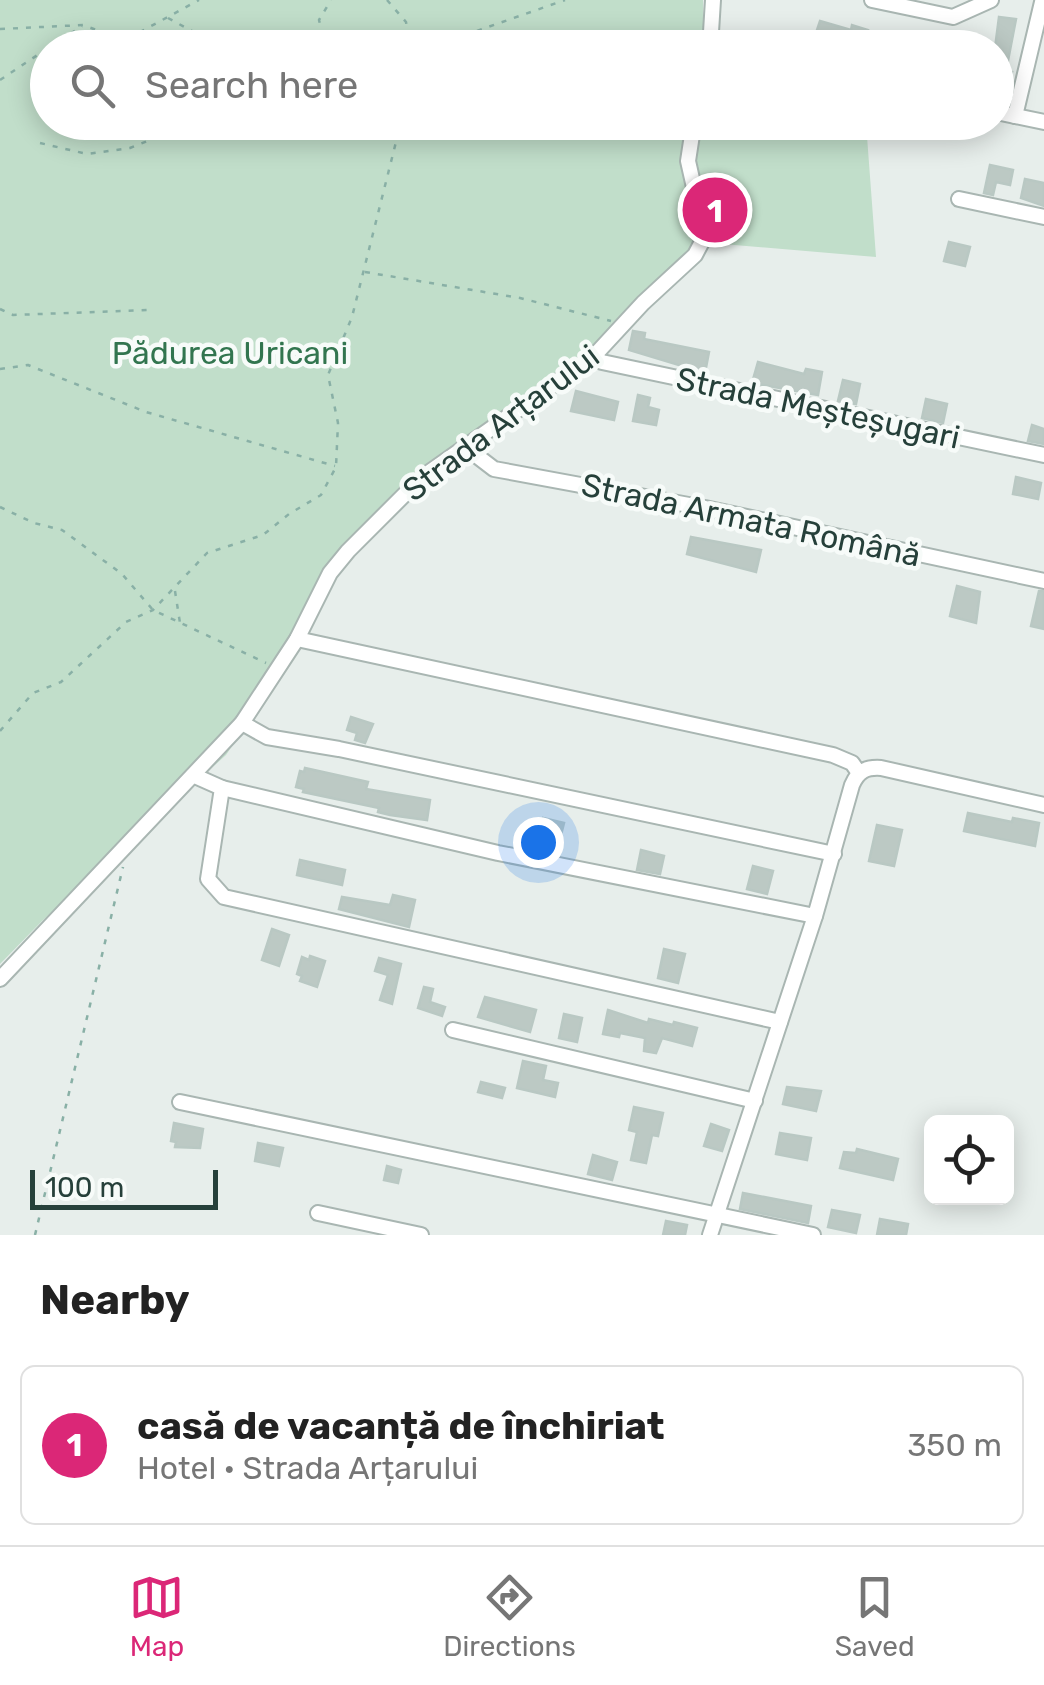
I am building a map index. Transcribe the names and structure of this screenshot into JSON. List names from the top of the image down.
{
  "streets": {
    "street": ["Strada Meșteșugari", "Strada Arțarului", "Strada Armata Română"]
  },
  "crossings": [
    ["Strada Meșteșugari", "Strada Arțarului"],
    ["Strada Arțarului", "Strada Armata Română"]
  ],
  "parks": ["Pădurea Uricani"],
  "scale_bar": "100 m",
  "page": {
    "search": "Search here",
    "pins": "1",
    "scale": "100 m",
    "heading": "Nearby",
    "list": [
      {
        "mark": "1",
        "name": "casă de vacanță de închiriat",
        "note": "Hotel · Strada Arțarului",
        "value": "350 m"
      }
    ],
    "nav": ["Map", "Directions", "Saved"]
  }
}
